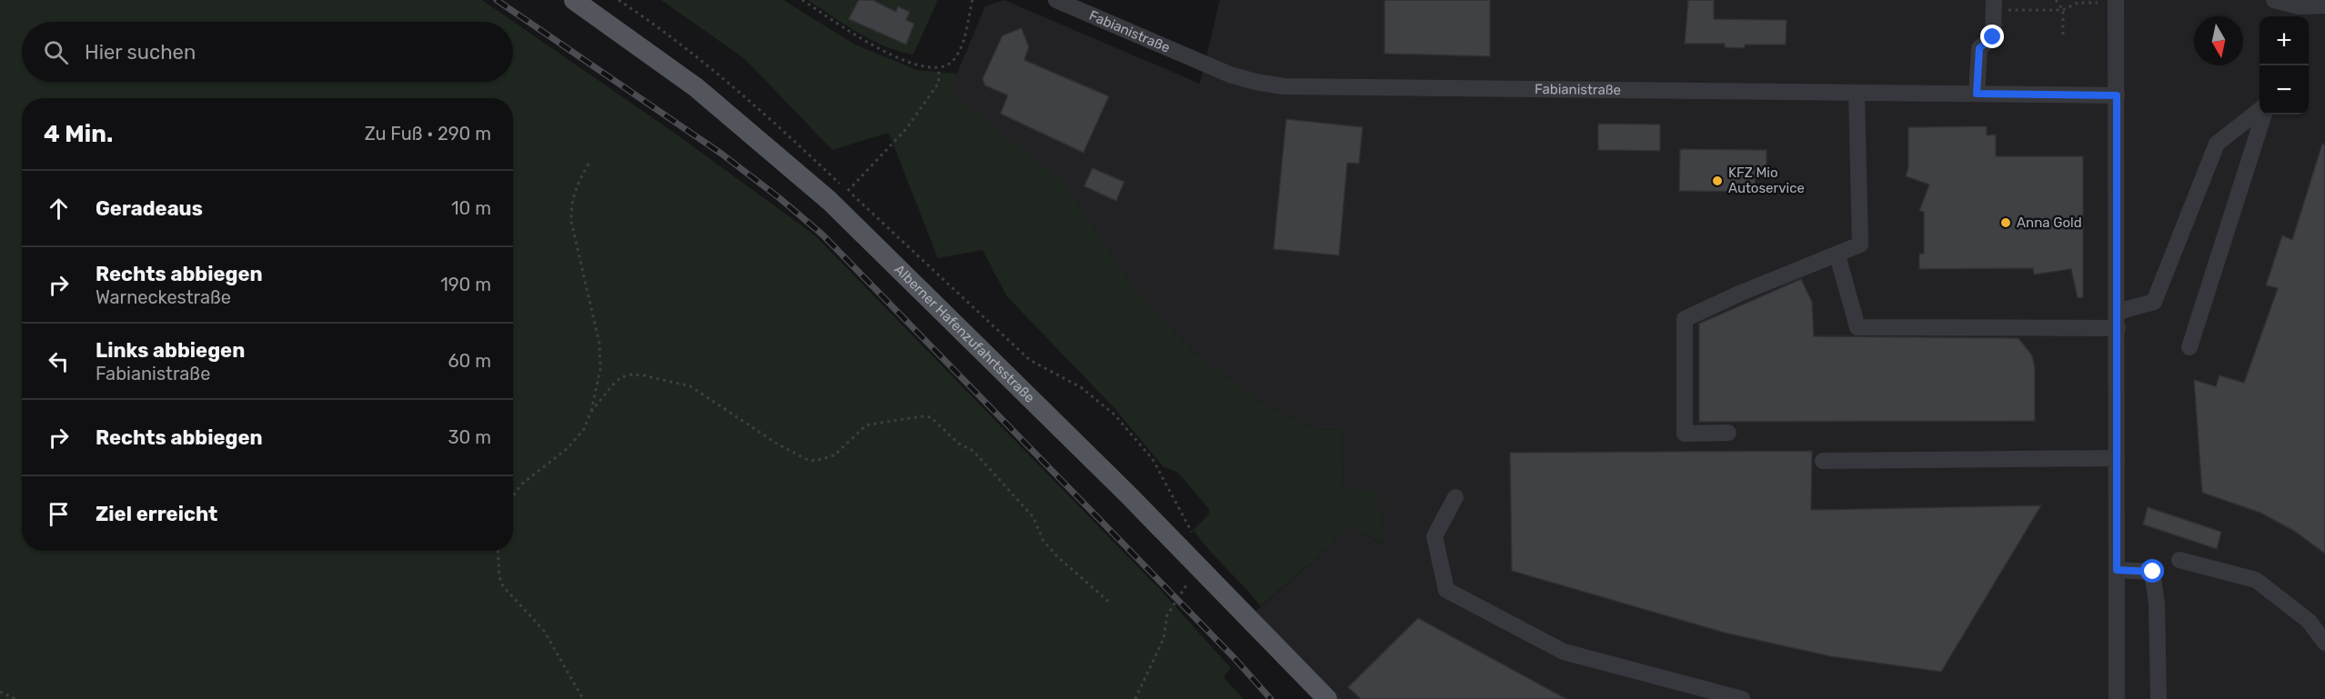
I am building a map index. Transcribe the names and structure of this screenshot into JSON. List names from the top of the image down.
{
  "streets": {
    "main road": ["Alberner Hafenzufahrtsstraße"],
    "street": ["Fabianistraße"]
  },
  "places": ["KFZ Mio Autoservice", "Anna Gold"],
  "north": "bottom",
  "page": {
    "map_buttons": ["+", "−"],
    "search": "Hier suchen",
    "heading": ["4 Min.", "Zu Fuß · 290 m"],
    "list": [
      ["Geradeaus", "10 m"],
      ["Rechts abbiegen", "Warneckestraße", "190 m"],
      ["Links abbiegen", "Fabianistraße", "60 m"],
      ["Rechts abbiegen", "30 m"],
      "Ziel erreicht"
    ]
  }
}
